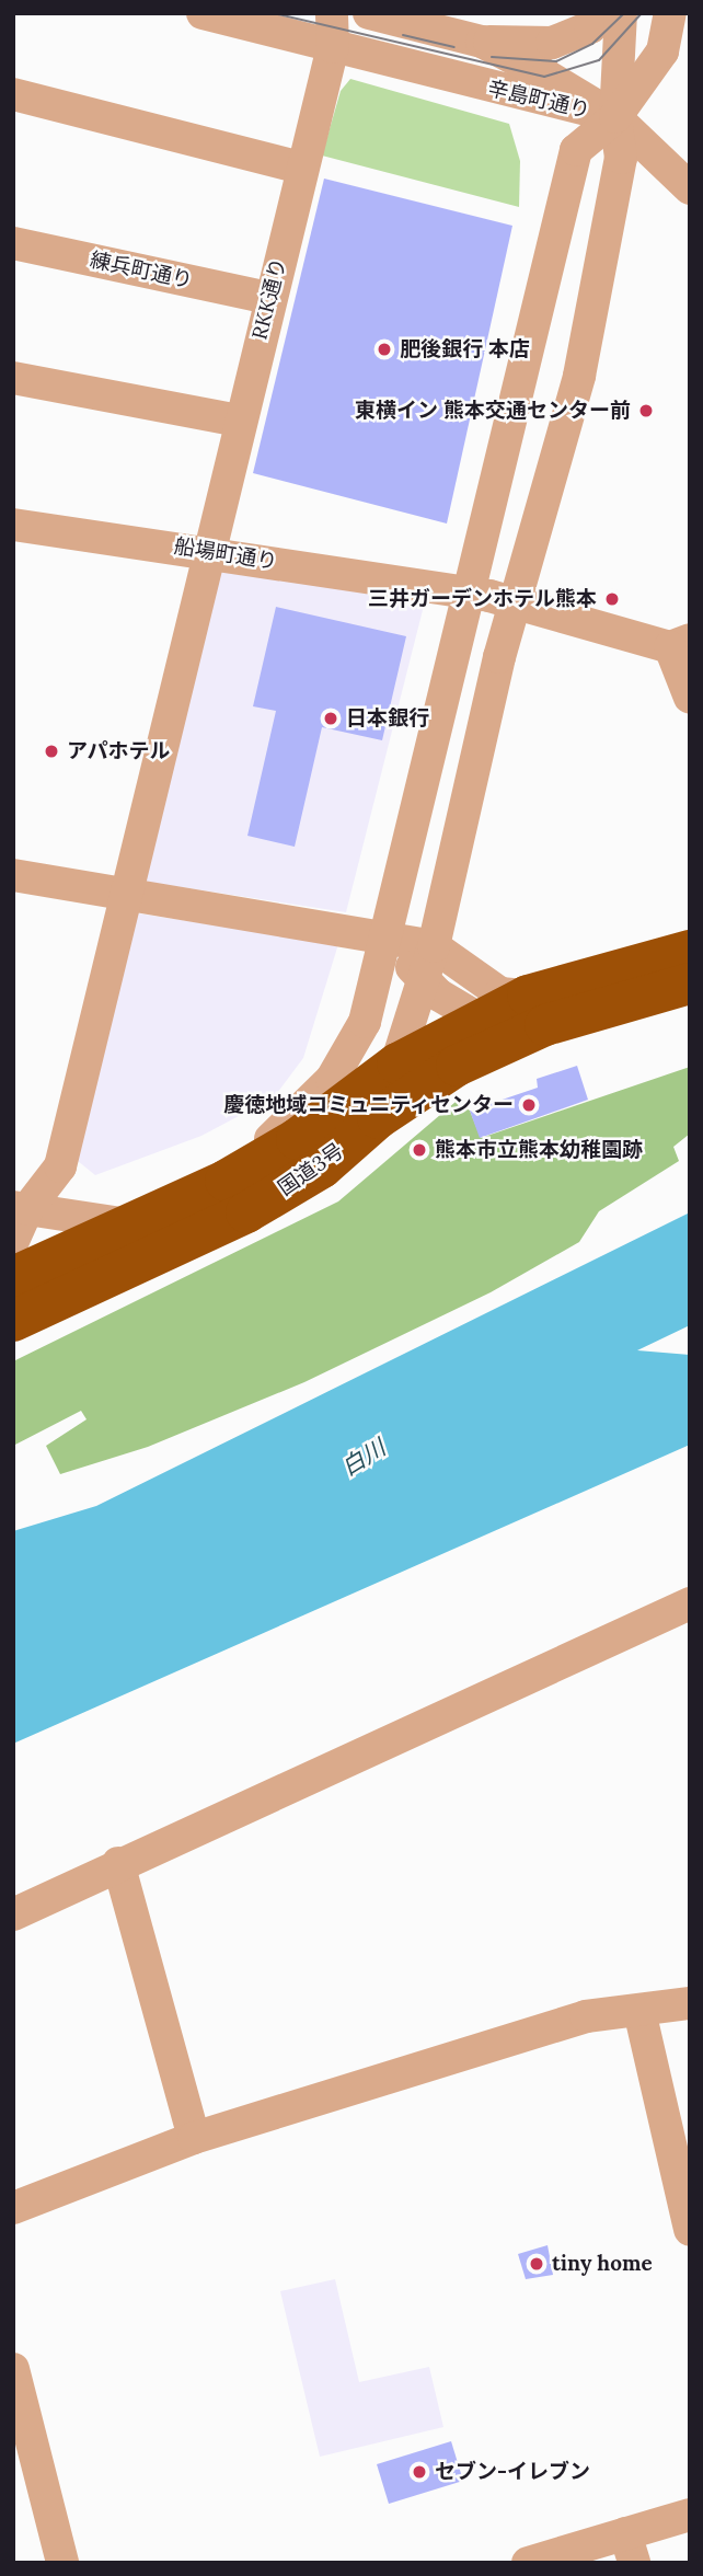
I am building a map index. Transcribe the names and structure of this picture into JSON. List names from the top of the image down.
{
  "streets": {
    "highway": ["国道3号"],
    "street": [
      "辛島町通り",
      "練兵町通り",
      "RKK通り",
      "船場町通り"
    ]
  },
  "crossings": [
    ["辛島町通り", "RKK通り"],
    ["練兵町通り", "RKK通り"],
    ["RKK通り", "船場町通り"]
  ],
  "water": ["白川"],
  "places": [
    "肥後銀行 本店",
    "東横イン 熊本交通センター前",
    "三井ガーデンホテル熊本",
    "日本銀行",
    "アパホテル",
    "慶徳地域コミュニティセンター",
    "熊本市立熊本幼稚園跡",
    "tiny home",
    "セブン-イレブン"
  ]
}
